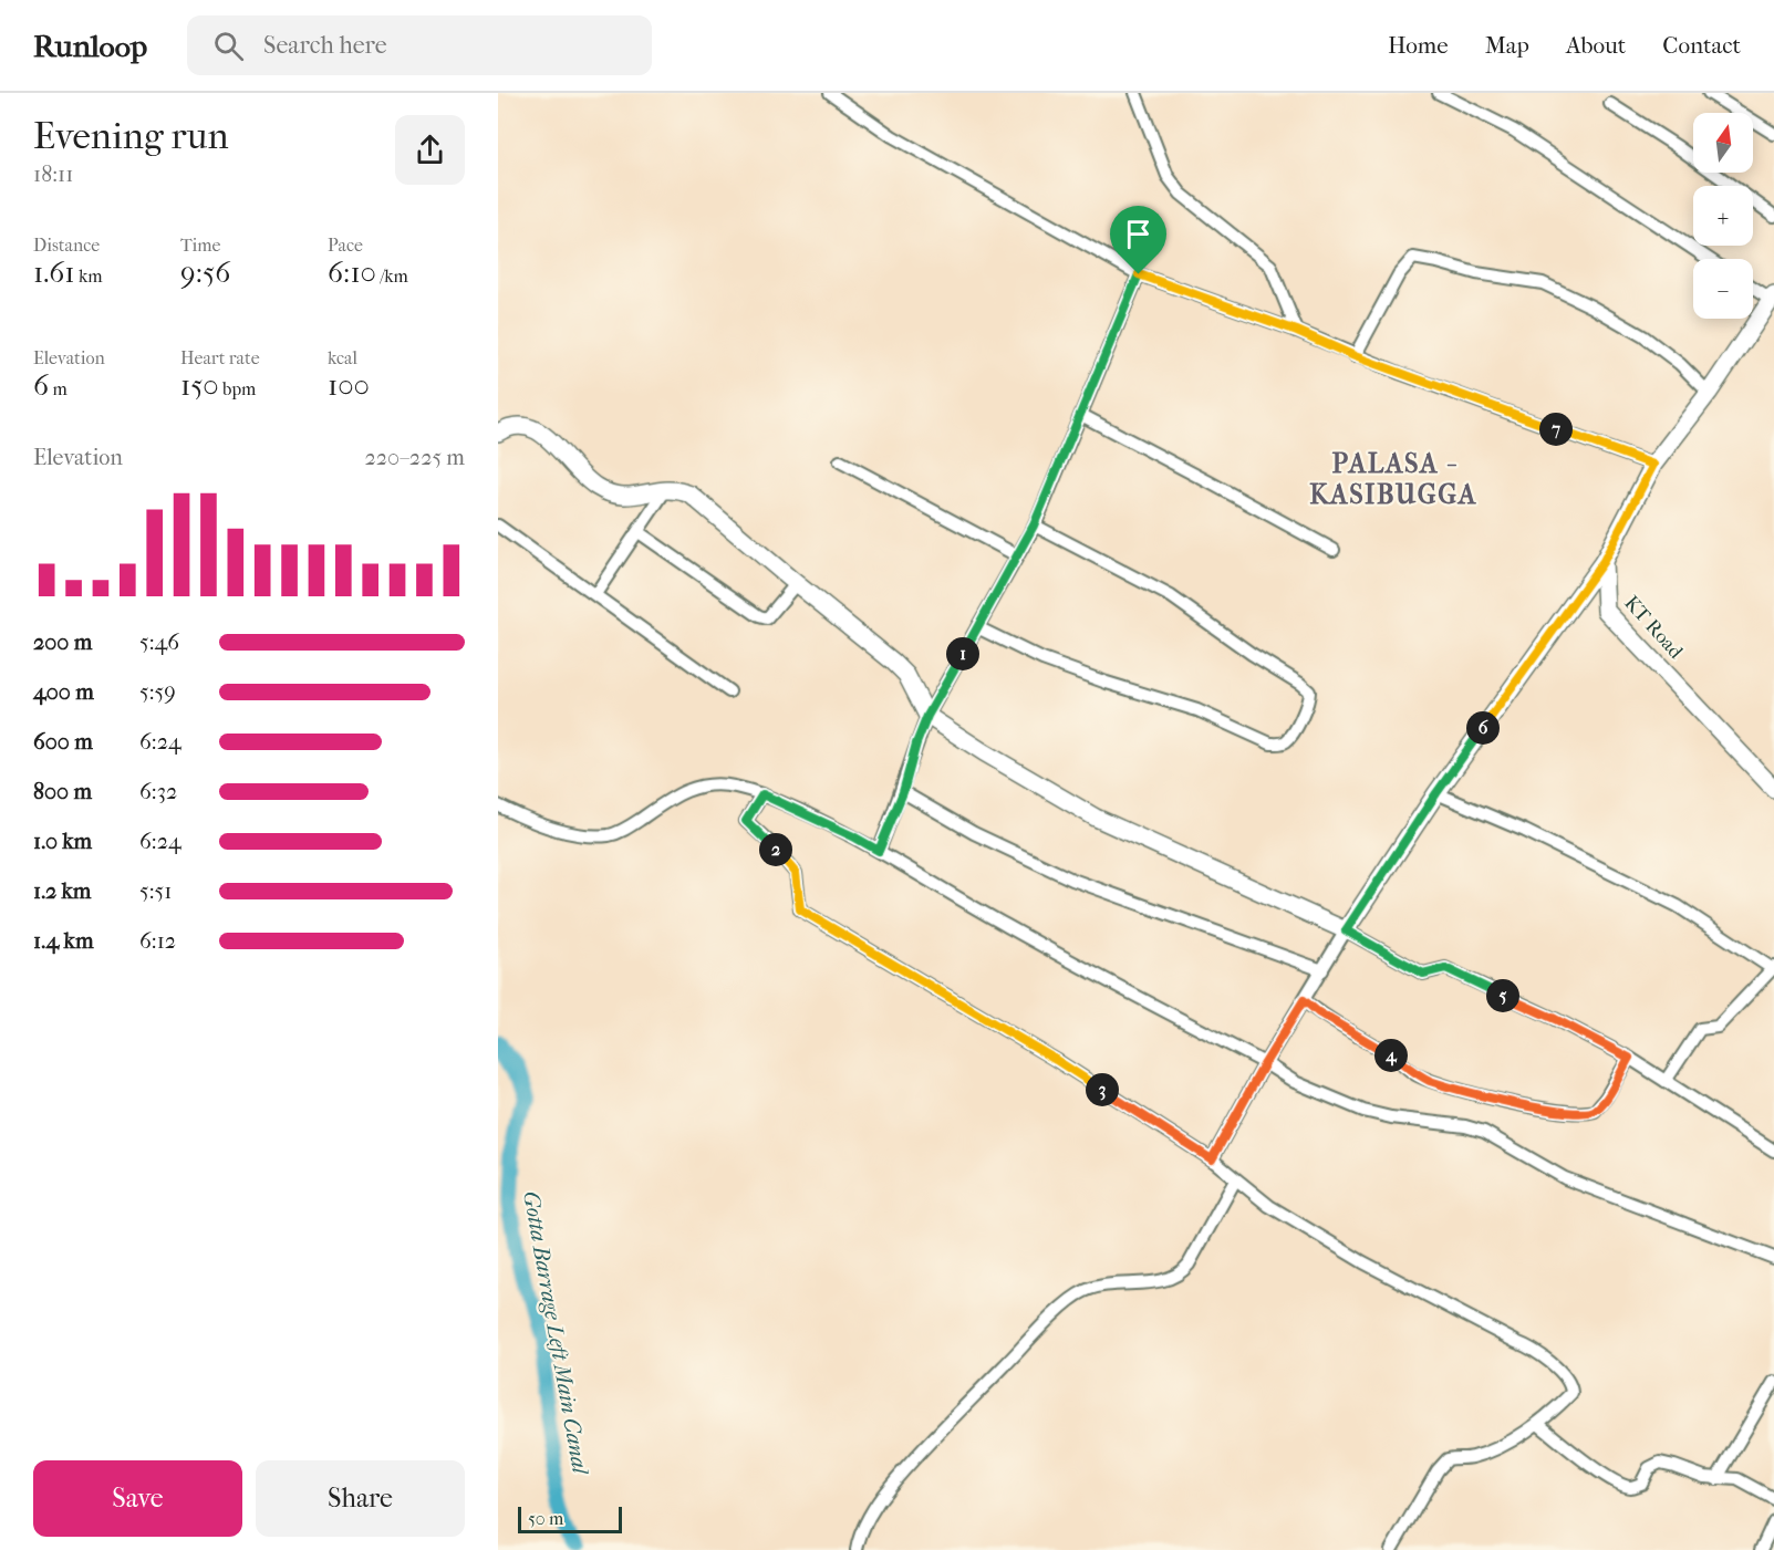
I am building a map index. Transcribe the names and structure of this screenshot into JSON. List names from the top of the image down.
{
  "streets": {
    "main road": ["KT Road"]
  },
  "districts": ["PALASA - KASIBUGGA"],
  "water": ["Gotta Barrage Left Main Canal"],
  "scale_bar": "50 m",
  "north": "top",
  "page": {
    "header": "Runloop",
    "search": "Search here",
    "nav": [
      "Home",
      "Map",
      "About",
      "Contact"
    ],
    "heading": ["Evening run", "18:11"],
    "map_buttons": ["+", "−"],
    "stats": [
      ["Distance", "1.61 km"],
      ["Time", "9:56"],
      ["Pace", "6:10 /km"],
      ["Elevation", "6 m"],
      ["Heart rate", "150 bpm"],
      ["kcal", "100"]
    ],
    "pins": [
      "7",
      "1",
      "6",
      "2",
      "5",
      "4",
      "3"
    ],
    "chart": ["Elevation", "220–225 m"],
    "list": [
      {
        "name": "200 m",
        "note": "5:46"
      },
      {
        "name": "400 m",
        "note": "5:59"
      },
      {
        "name": "600 m",
        "note": "6:24"
      },
      {
        "name": "800 m",
        "note": "6:32"
      },
      {
        "name": "1.0 km",
        "note": "6:24"
      },
      {
        "name": "1.2 km",
        "note": "5:51"
      },
      {
        "name": "1.4 km",
        "note": "6:12"
      }
    ],
    "buttons": ["Save", "Share"],
    "scale": "50 m"
  }
}
